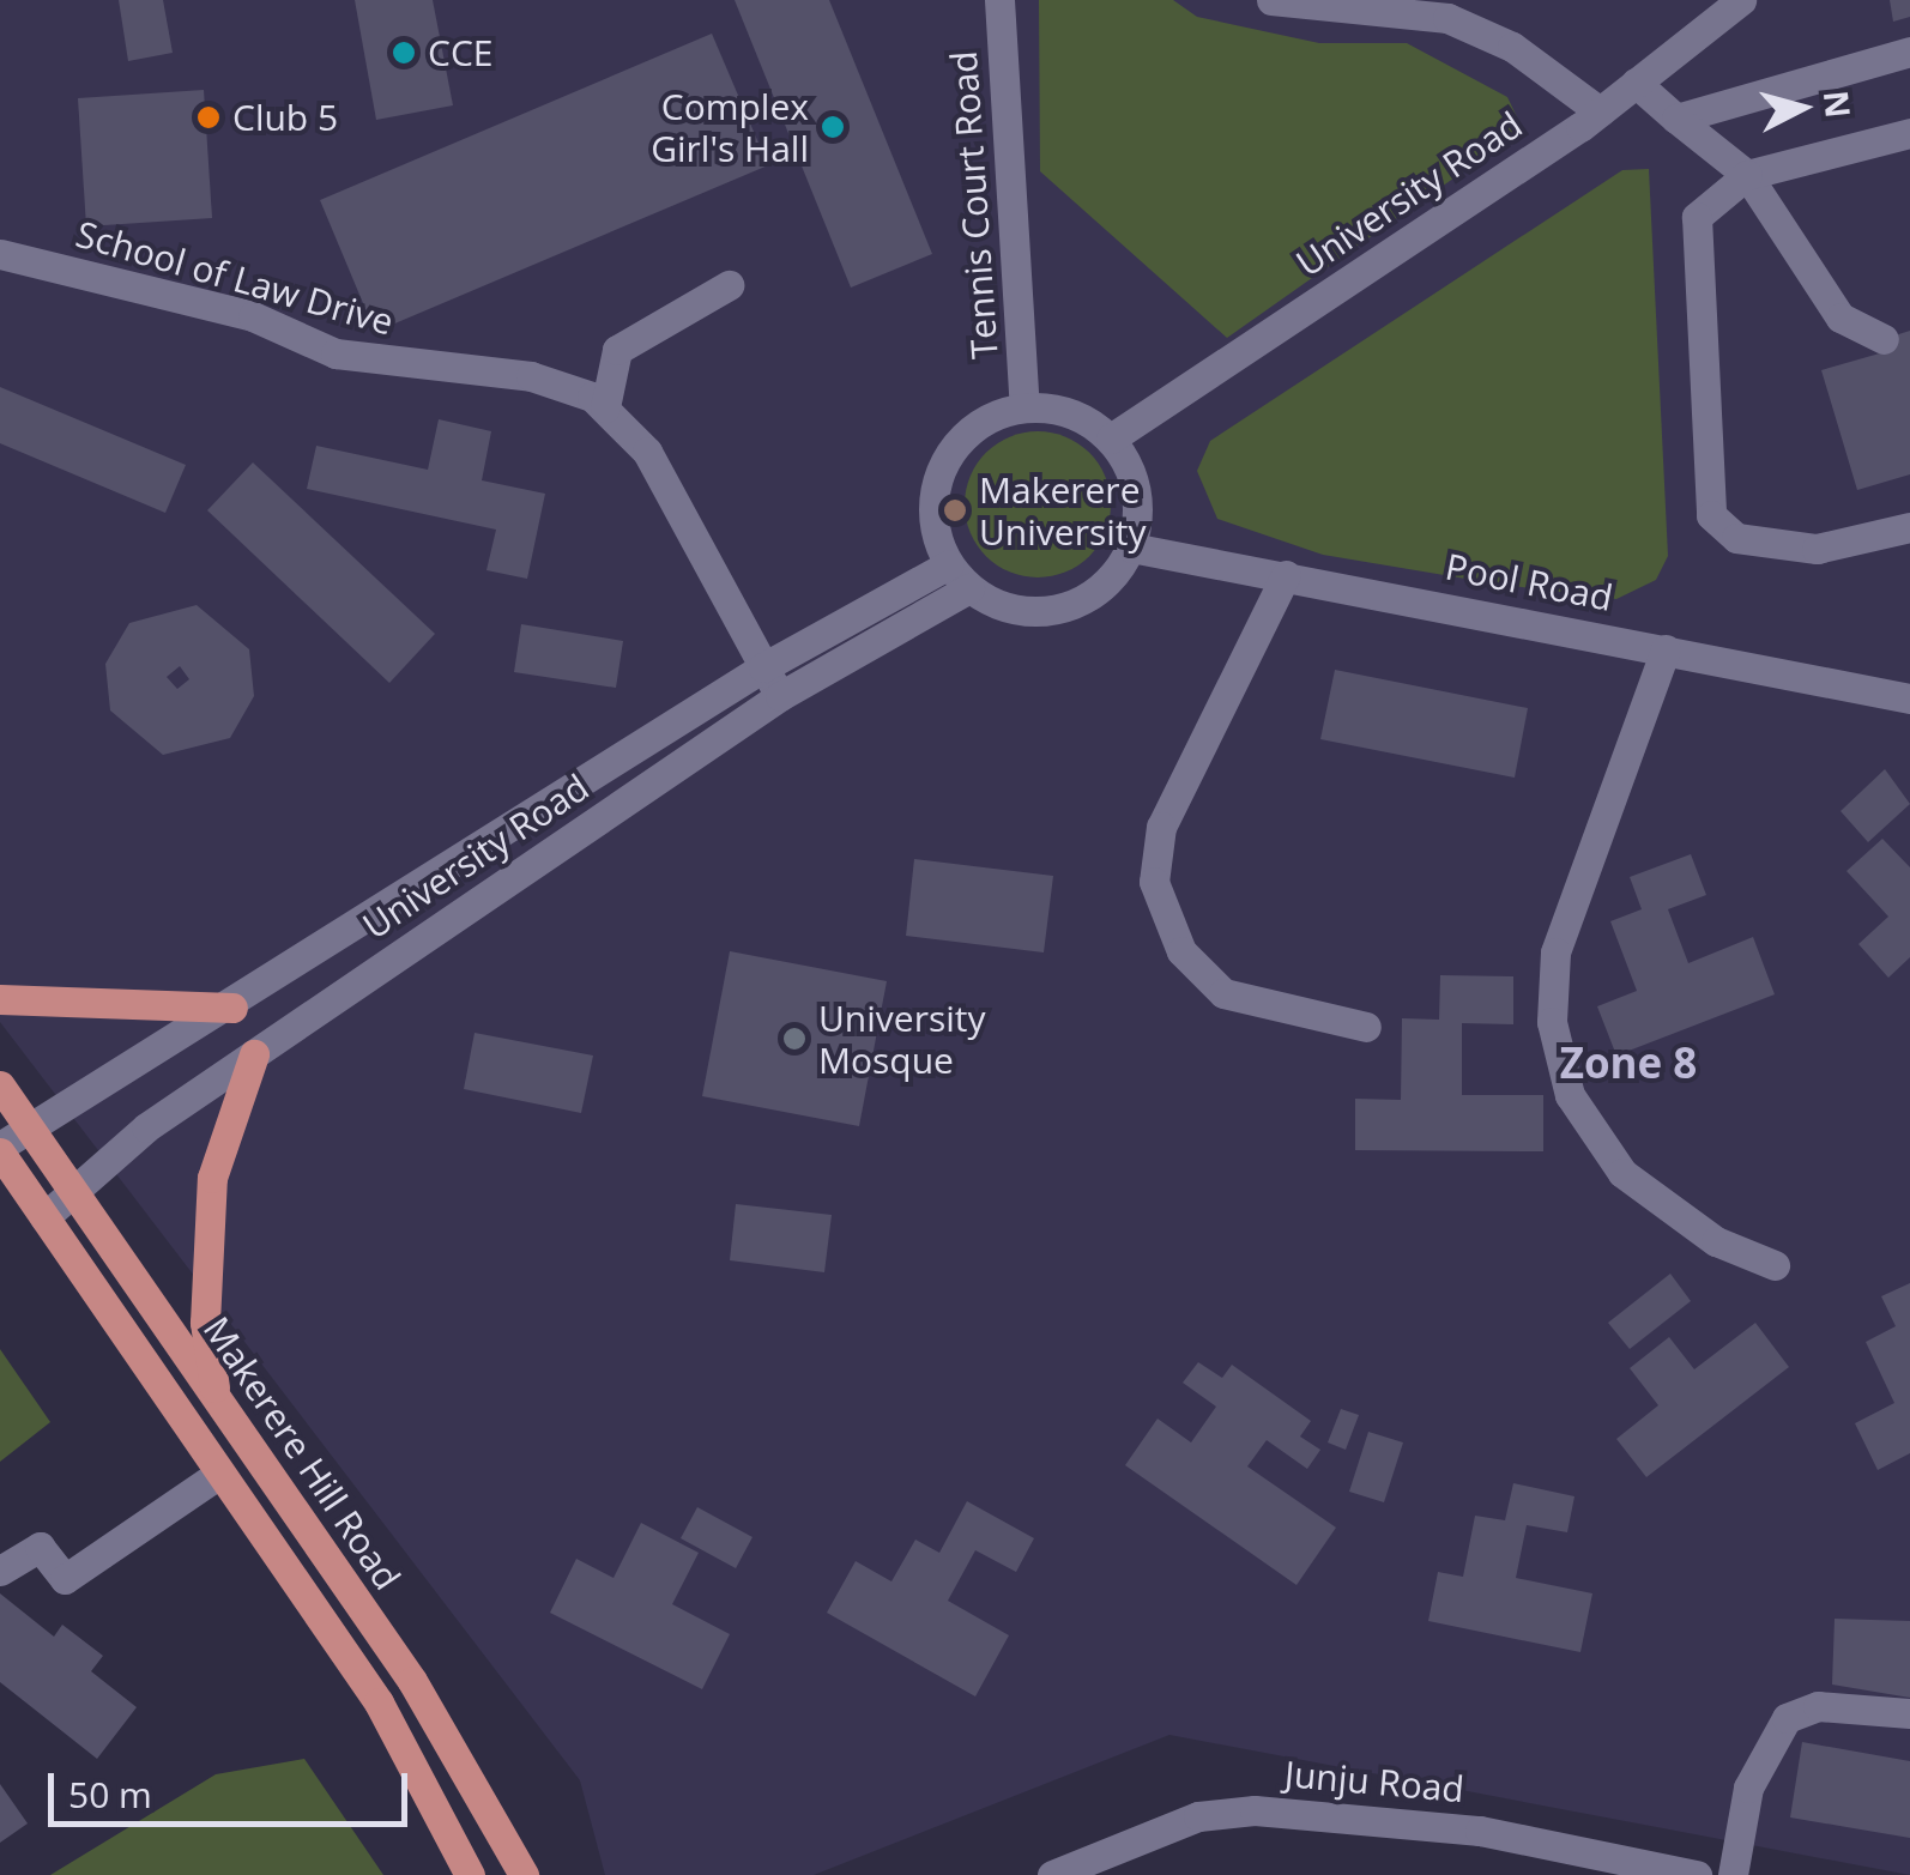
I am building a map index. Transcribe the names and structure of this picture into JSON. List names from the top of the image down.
{
  "streets": {
    "main road": ["Makerere Hill Road"],
    "street": [
      "University Road",
      "Tennis Court Road",
      "School of Law Drive",
      "Pool Road",
      "Junju Road"
    ]
  },
  "crossings": [
    ["University Road", "Tennis Court Road"],
    ["University Road", "School of Law Drive"],
    ["University Road", "Pool Road"],
    ["University Road", "Makerere Hill Road"],
    ["Tennis Court Road", "Pool Road"]
  ],
  "districts": ["Zone 8"],
  "places": [
    "CCE",
    "Club 5",
    "Complex Girl's Hall",
    "Makerere University",
    "University Mosque"
  ],
  "scale_bar": "50 m",
  "north": "right"
}
